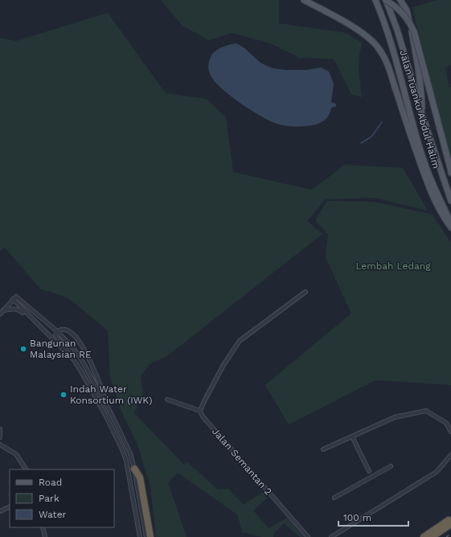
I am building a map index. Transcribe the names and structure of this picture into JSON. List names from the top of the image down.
{
  "streets": {
    "main road": ["Jalan Tuanku Abdul Halim"],
    "street": ["Jalan Semantan 2"]
  },
  "parks": ["Lembah Ledang"],
  "places": ["Bangunan Malaysian RE", "Indah Water Konsortium (IWK)"],
  "legend": ["Road", "Park", "Water"],
  "scale_bar": "100 m"
}
